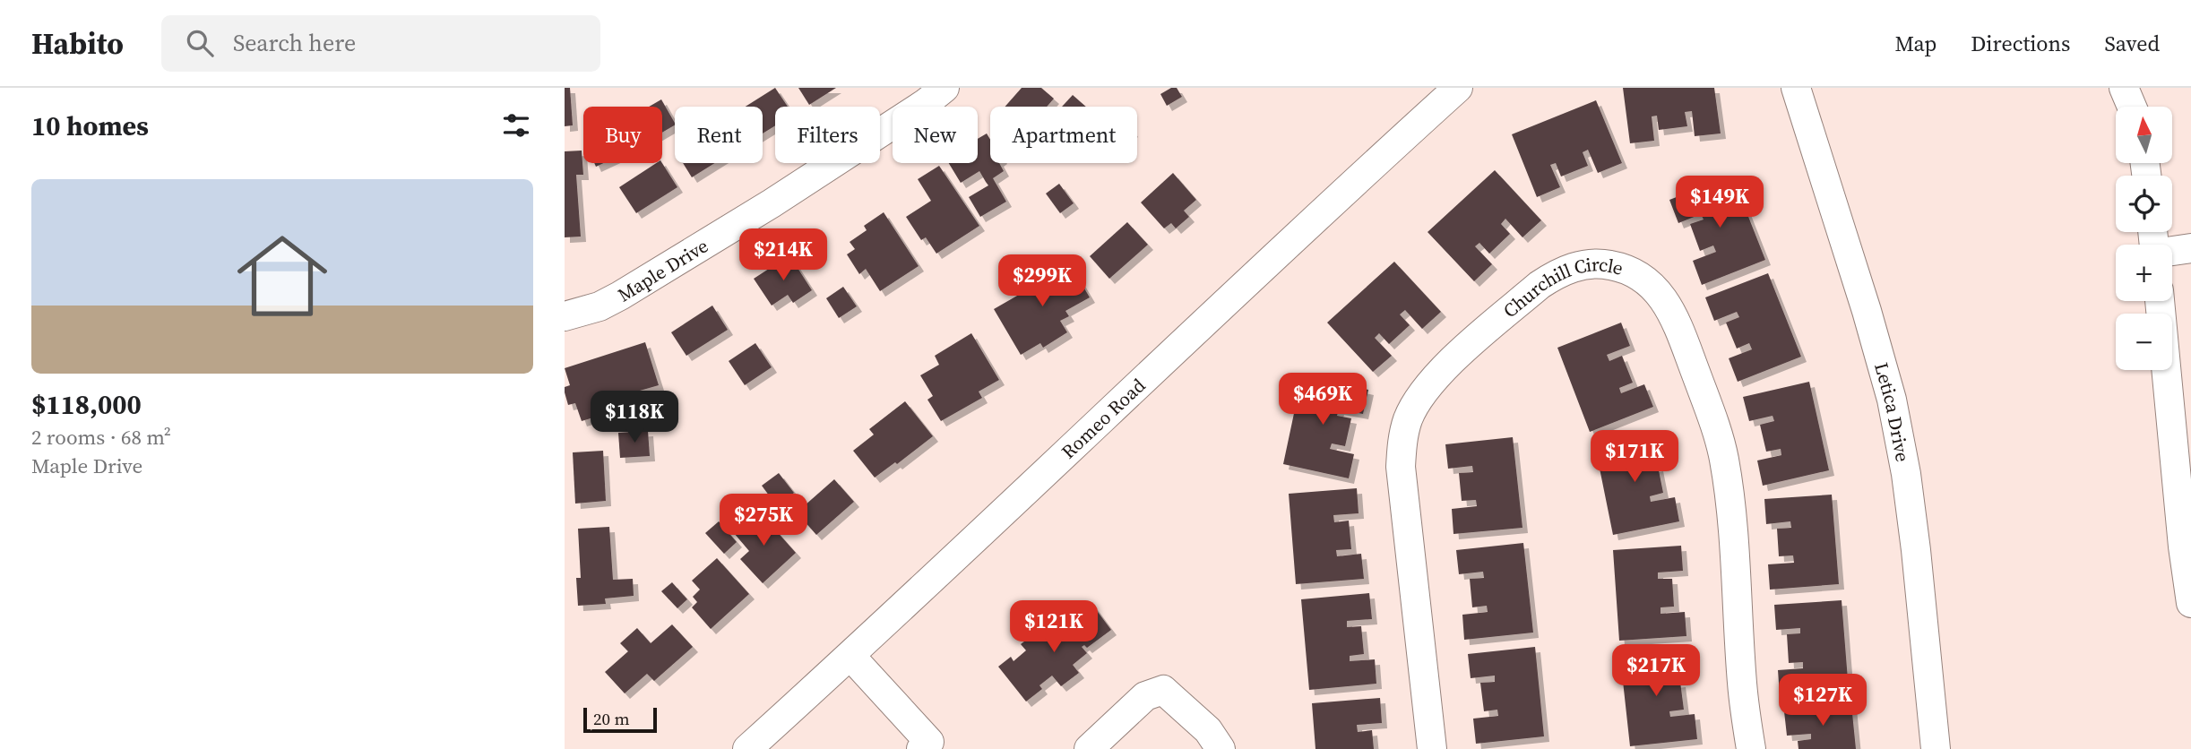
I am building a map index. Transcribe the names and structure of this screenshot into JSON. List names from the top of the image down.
{
  "streets": {
    "street": [
      "Maple Drive",
      "Churchill Circle",
      "Letica Drive",
      "Romeo Road"
    ]
  },
  "scale_bar": "20 m",
  "north": "top",
  "page": {
    "header": "Habito",
    "search": "Search here",
    "nav": ["Map", "Directions", "Saved"],
    "heading": "10 homes",
    "map_buttons": ["+", "−"],
    "chip": [
      "Buy",
      "Rent",
      "Filters",
      "New",
      "Apartment"
    ],
    "list": [
      {
        "name": "$118,000",
        "note": "2 rooms · 68 m² · Maple Drive"
      }
    ],
    "price": [
      "$149K",
      "$214K",
      "$299K",
      "$469K",
      "$118K",
      "$171K",
      "$275K",
      "$121K",
      "$217K",
      "$127K"
    ],
    "scale": "20 m"
  }
}
